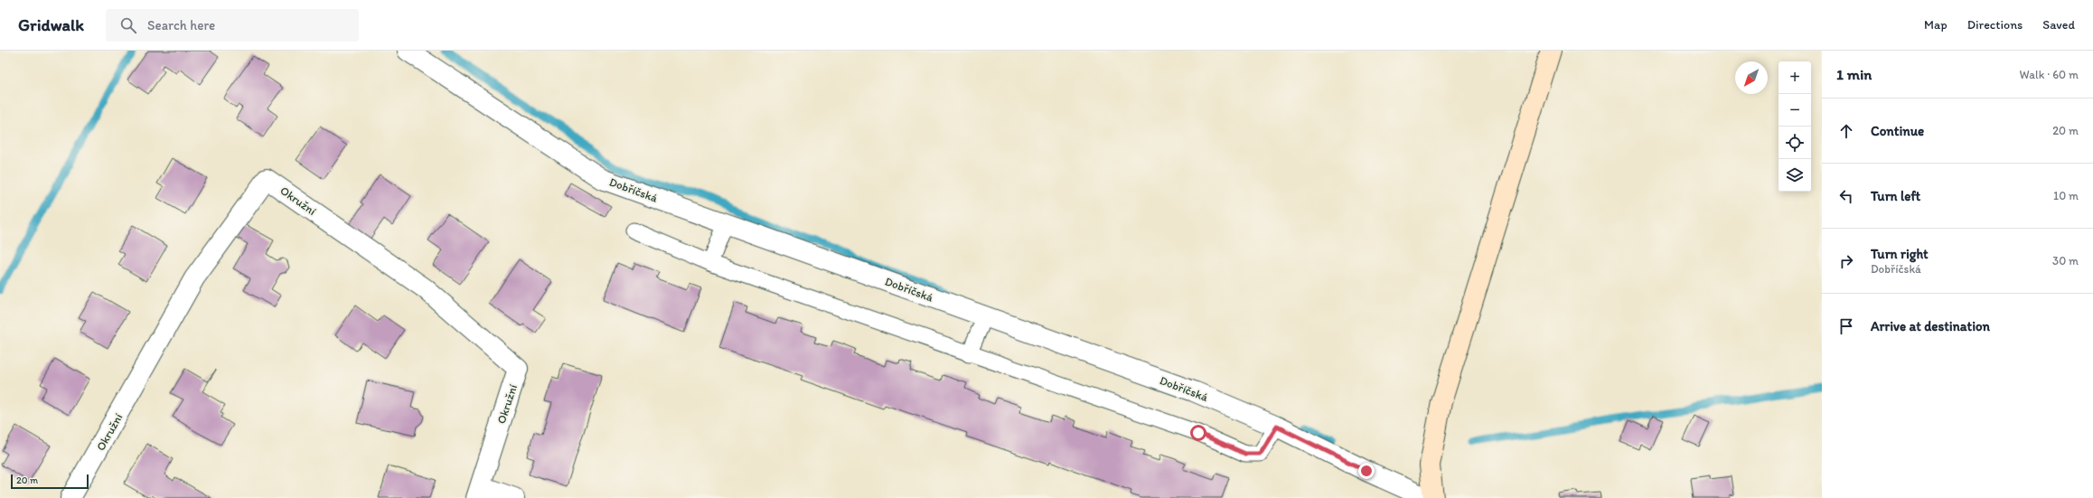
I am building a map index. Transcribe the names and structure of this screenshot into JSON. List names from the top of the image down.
{
  "streets": {
    "street": ["Dobříčská", "Okružní"]
  },
  "scale_bar": "20 m",
  "north": "bottom left",
  "page": {
    "header": "Gridwalk",
    "search": "Search here",
    "nav": ["Map", "Directions", "Saved"],
    "heading": ["1 min", "Walk · 60 m"],
    "map_buttons": ["+", "−"],
    "list": [
      ["Continue", "20 m"],
      ["Turn left", "10 m"],
      ["Turn right", "Dobříčská", "30 m"],
      "Arrive at destination"
    ],
    "scale": "20 m"
  }
}
